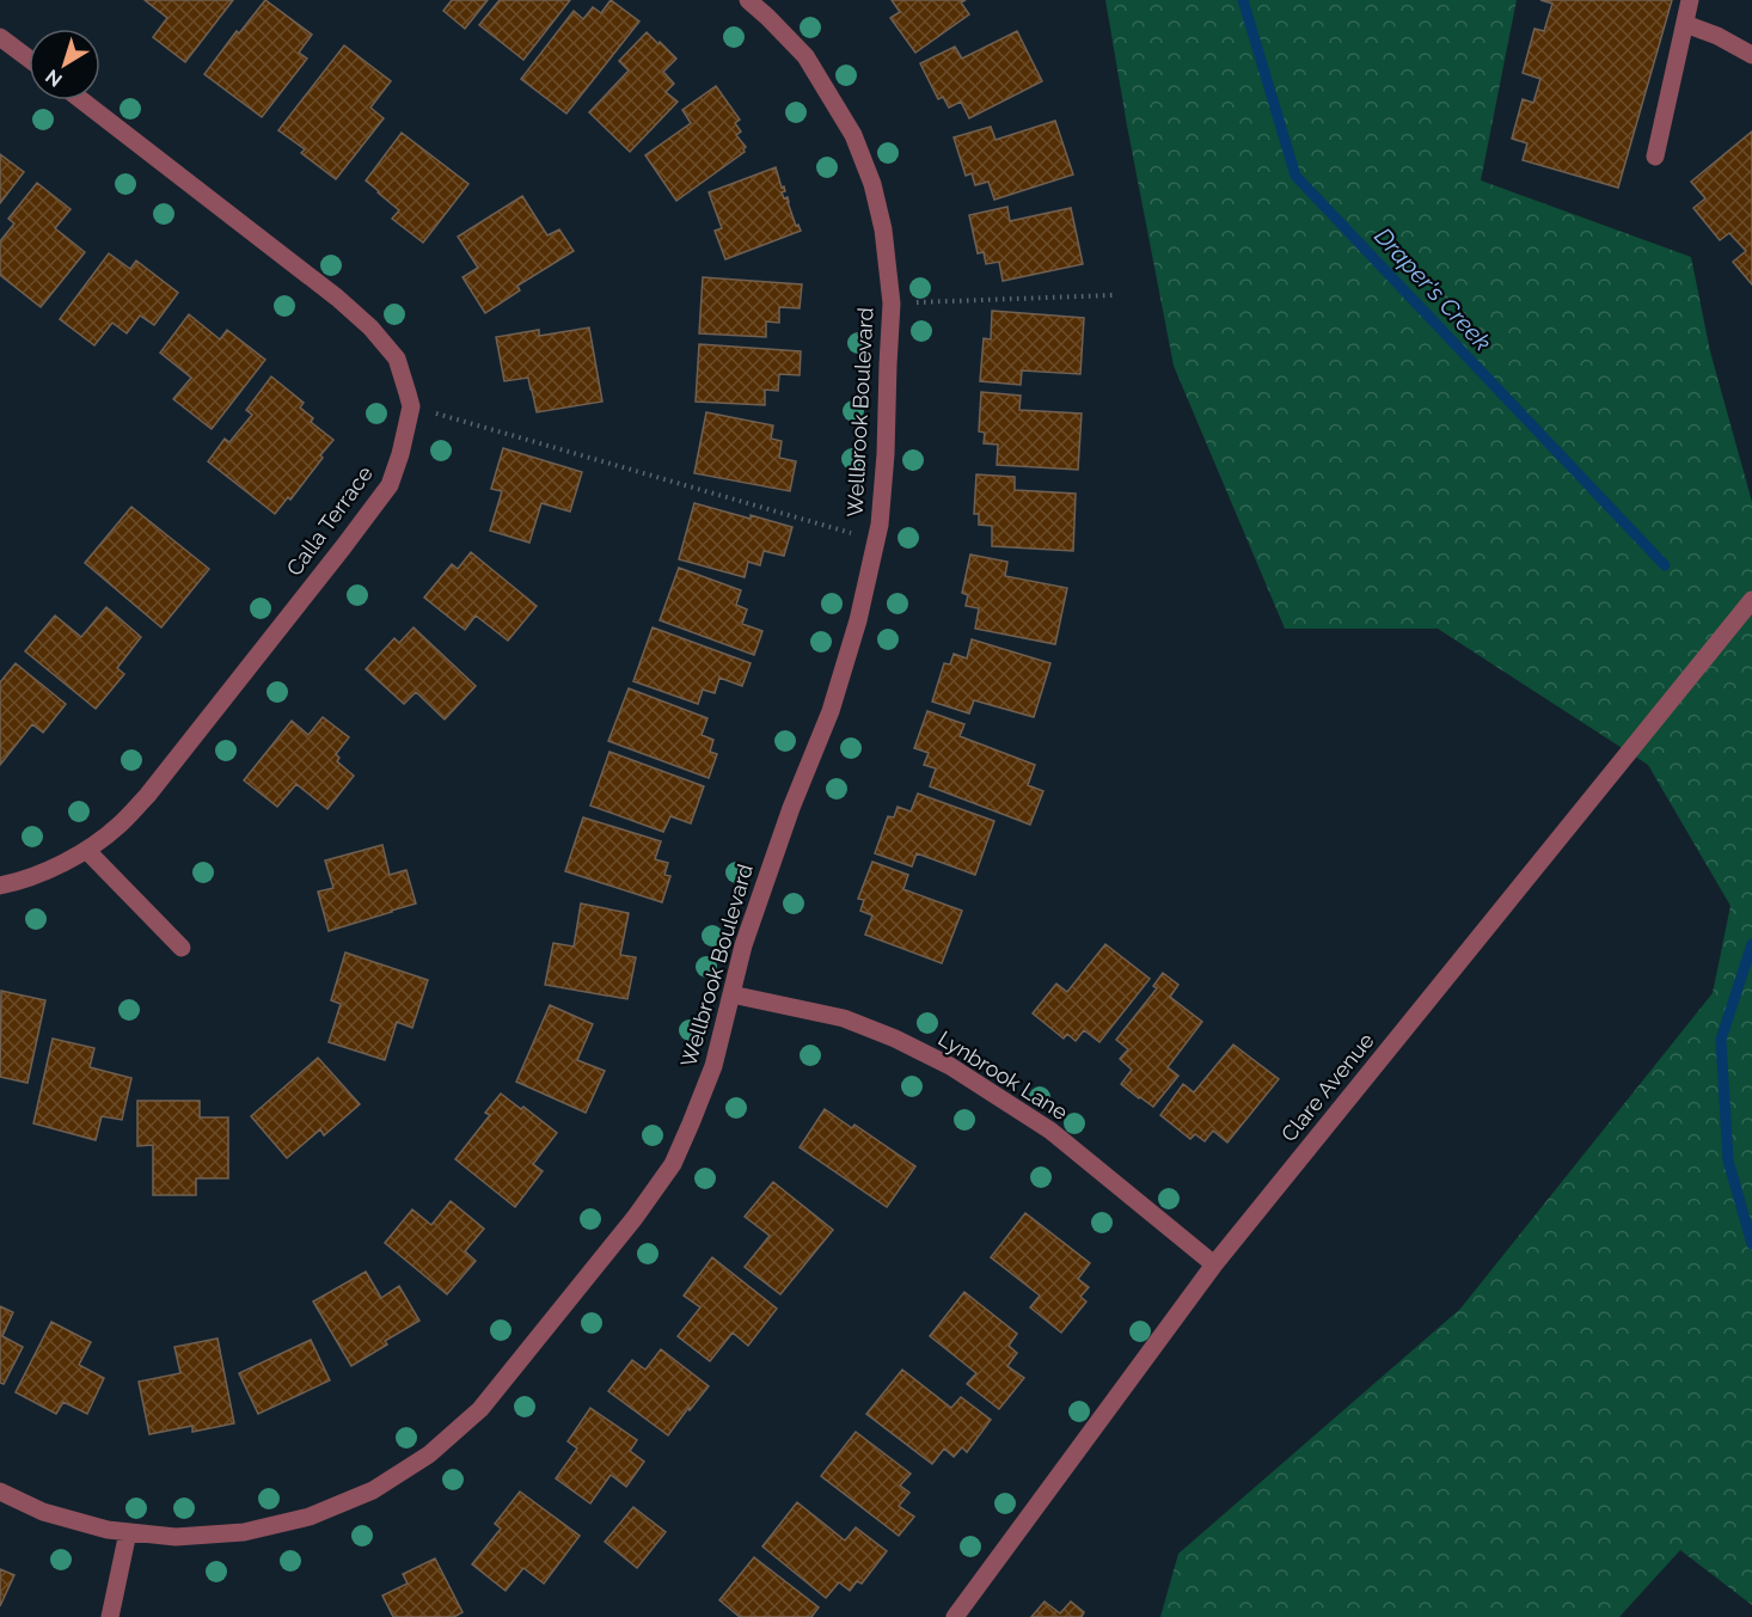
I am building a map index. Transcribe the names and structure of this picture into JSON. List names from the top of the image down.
{
  "streets": {
    "street": [
      "Wellbrook Boulevard",
      "Calla Terrace",
      "Lynbrook Lane",
      "Clare Avenue"
    ]
  },
  "crossings": [
    ["Wellbrook Boulevard", "Lynbrook Lane"],
    ["Lynbrook Lane", "Clare Avenue"]
  ],
  "water": ["Draper's Creek"],
  "north": "bottom left"
}
